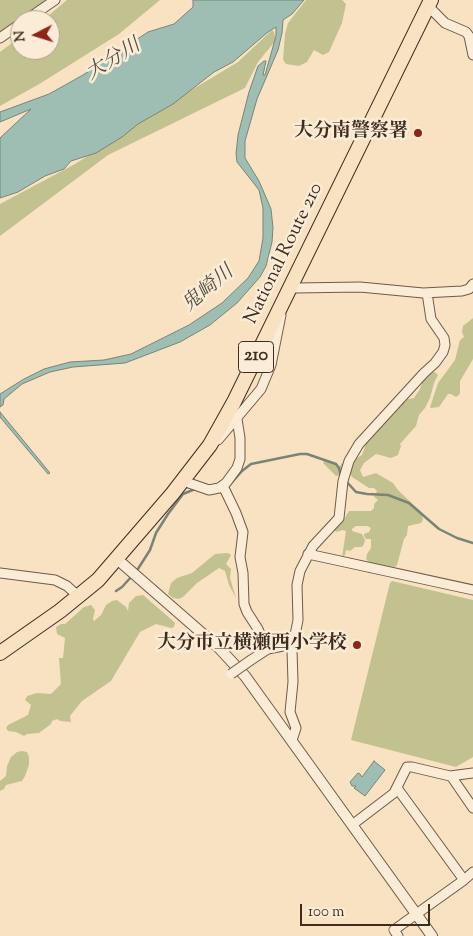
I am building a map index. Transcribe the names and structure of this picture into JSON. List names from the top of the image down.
{
  "streets": {
    "highway": ["National Route 210", "210"]
  },
  "water": ["大分川", "鬼崎川"],
  "places": ["大分南警察署", "大分市立横瀬西小学校"],
  "scale_bar": "100 m",
  "north": "left"
}
